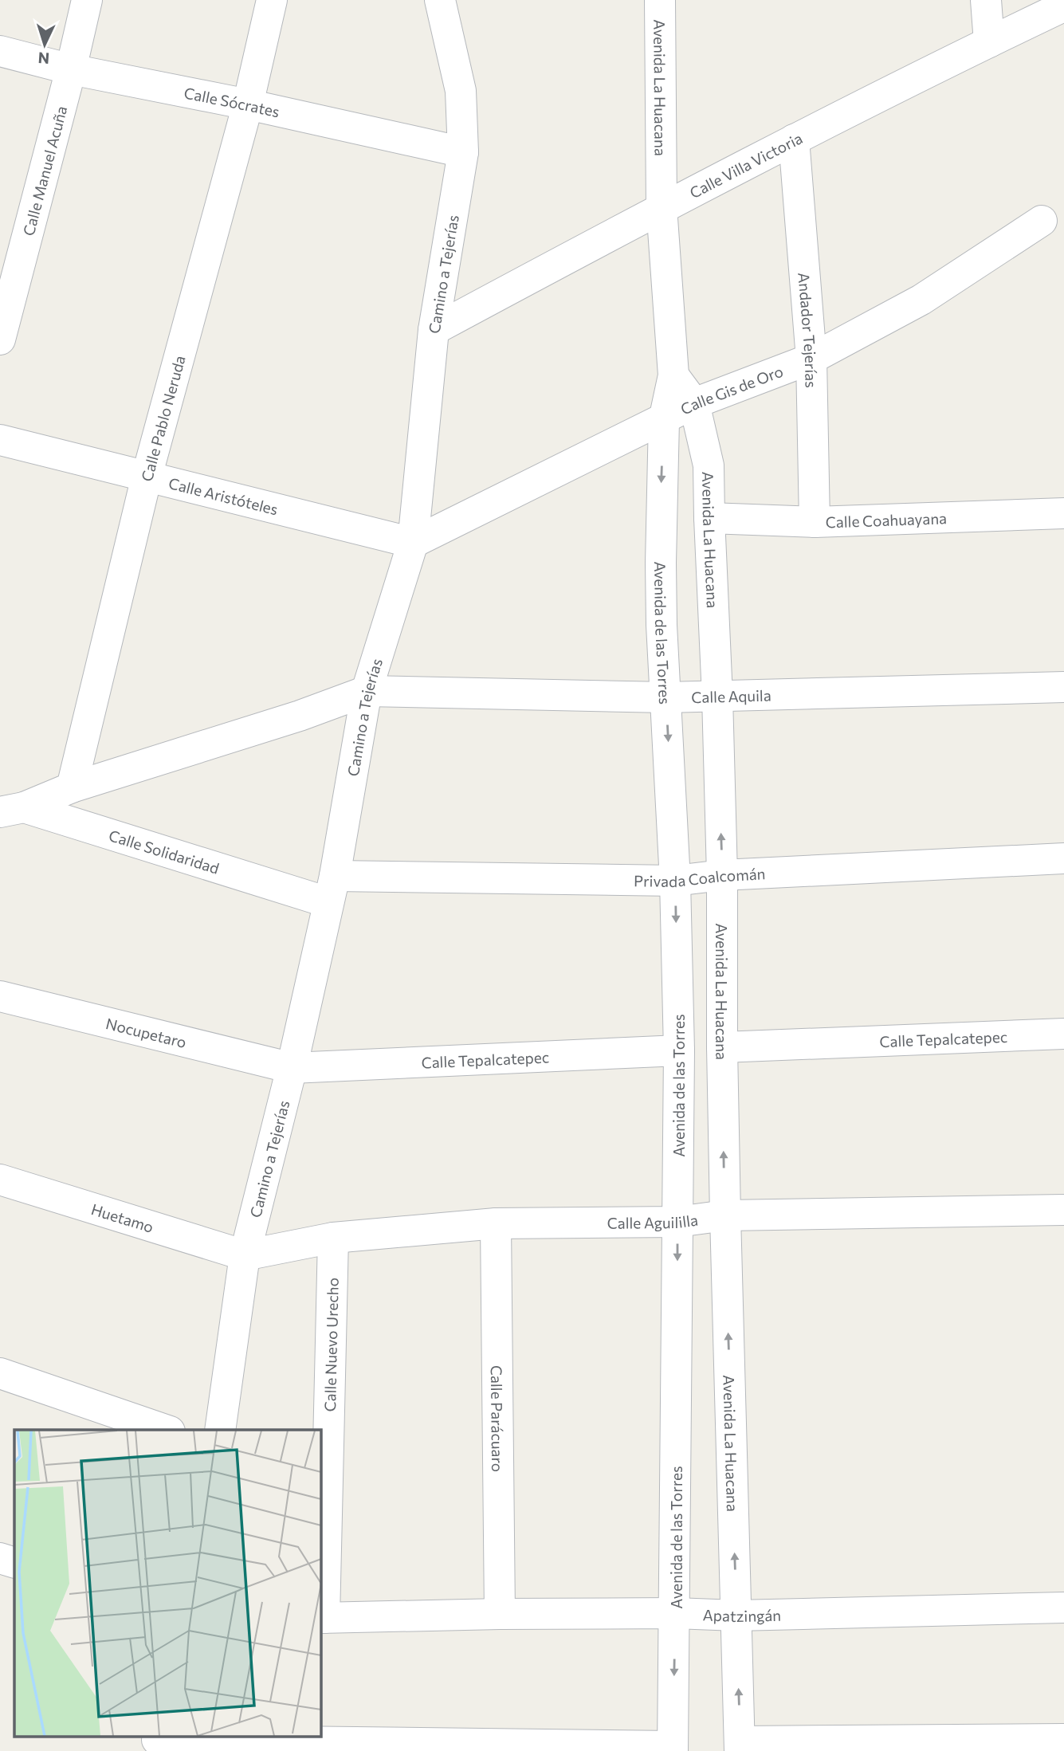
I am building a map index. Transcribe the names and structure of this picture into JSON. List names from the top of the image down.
{
  "streets": {
    "street": [
      "Avenida La Huacana",
      "Calle Sócrates",
      "Calle Villa Victoria",
      "Calle Manuel Acuña",
      "Camino a Tejerías",
      "Andador Tejerías",
      "Calle Gis de Oro",
      "Calle Pablo Neruda",
      "Calle Aristóteles",
      "Calle Coahuayana",
      "Avenida de las Torres",
      "Calle Aquila",
      "Calle Solidaridad",
      "Privada Coalcomán",
      "Nocupetaro",
      "Calle Tepalcatepec",
      "Huetamo",
      "Calle Aguililla",
      "Calle Nuevo Urecho",
      "Calle Parácuaro",
      "Apatzingán"
    ]
  },
  "crossings": [
    ["Avenida La Huacana", "Calle Villa Victoria"],
    ["Avenida La Huacana", "Calle Gis de Oro"],
    ["Avenida La Huacana", "Calle Coahuayana"],
    ["Avenida La Huacana", "Avenida de las Torres"],
    ["Avenida La Huacana", "Calle Aquila"],
    ["Avenida La Huacana", "Privada Coalcomán"],
    ["Avenida La Huacana", "Calle Tepalcatepec"],
    ["Avenida La Huacana", "Calle Aguililla"],
    ["Avenida La Huacana", "Apatzingán"],
    ["Calle Sócrates", "Calle Manuel Acuña"],
    ["Calle Sócrates", "Camino a Tejerías"],
    ["Calle Sócrates", "Calle Pablo Neruda"],
    ["Calle Villa Victoria", "Camino a Tejerías"],
    ["Calle Villa Victoria", "Andador Tejerías"],
    ["Camino a Tejerías", "Calle Gis de Oro"],
    ["Camino a Tejerías", "Calle Aristóteles"],
    ["Camino a Tejerías", "Calle Aquila"],
    ["Camino a Tejerías", "Calle Solidaridad"],
    ["Camino a Tejerías", "Privada Coalcomán"],
    ["Camino a Tejerías", "Nocupetaro"],
    ["Camino a Tejerías", "Calle Tepalcatepec"],
    ["Camino a Tejerías", "Huetamo"],
    ["Camino a Tejerías", "Calle Aguililla"],
    ["Andador Tejerías", "Calle Gis de Oro"],
    ["Andador Tejerías", "Calle Coahuayana"],
    ["Calle Gis de Oro", "Calle Aristóteles"],
    ["Calle Gis de Oro", "Avenida de las Torres"],
    ["Calle Pablo Neruda", "Calle Aristóteles"],
    ["Avenida de las Torres", "Calle Aquila"],
    ["Avenida de las Torres", "Privada Coalcomán"],
    ["Avenida de las Torres", "Calle Tepalcatepec"],
    ["Avenida de las Torres", "Calle Aguililla"],
    ["Avenida de las Torres", "Apatzingán"],
    ["Calle Solidaridad", "Privada Coalcomán"],
    ["Nocupetaro", "Calle Tepalcatepec"],
    ["Huetamo", "Calle Aguililla"],
    ["Calle Aguililla", "Calle Nuevo Urecho"],
    ["Calle Aguililla", "Calle Parácuaro"],
    ["Calle Nuevo Urecho", "Apatzingán"],
    ["Calle Parácuaro", "Apatzingán"]
  ],
  "one_way": ["Avenida La Huacana", "Avenida de las Torres"],
  "north": "bottom"
}
